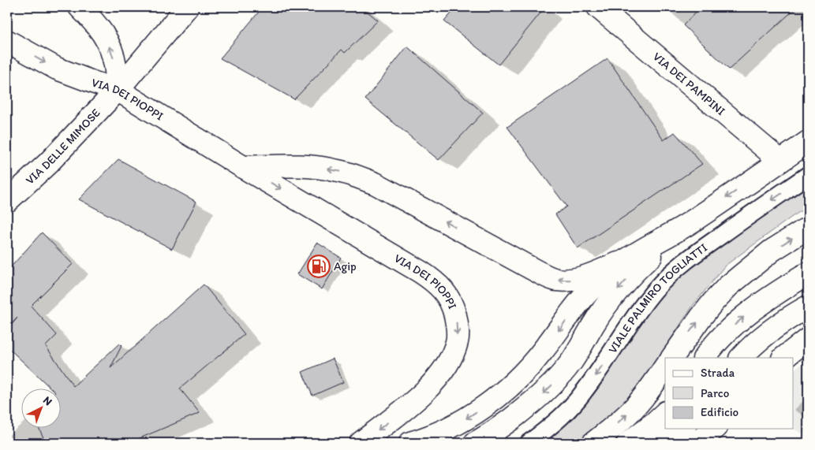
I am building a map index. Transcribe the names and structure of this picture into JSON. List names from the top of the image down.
{
  "streets": {
    "street": ["VIA DEI PAMPINI", "VIA DEI PIOPPI", "VIA DELLE MIMOSE"],
    "lane": ["VIALE PALMIRO TOGLIATTI"]
  },
  "crossings": [
    ["VIA DEI PIOPPI", "VIA DELLE MIMOSE"]
  ],
  "one_way": ["VIALE PALMIRO TOGLIATTI"],
  "places": {
    "fuel station": ["Agip"]
  },
  "legend": ["Strada", "Parco", "Edificio"],
  "north": "top right"
}
